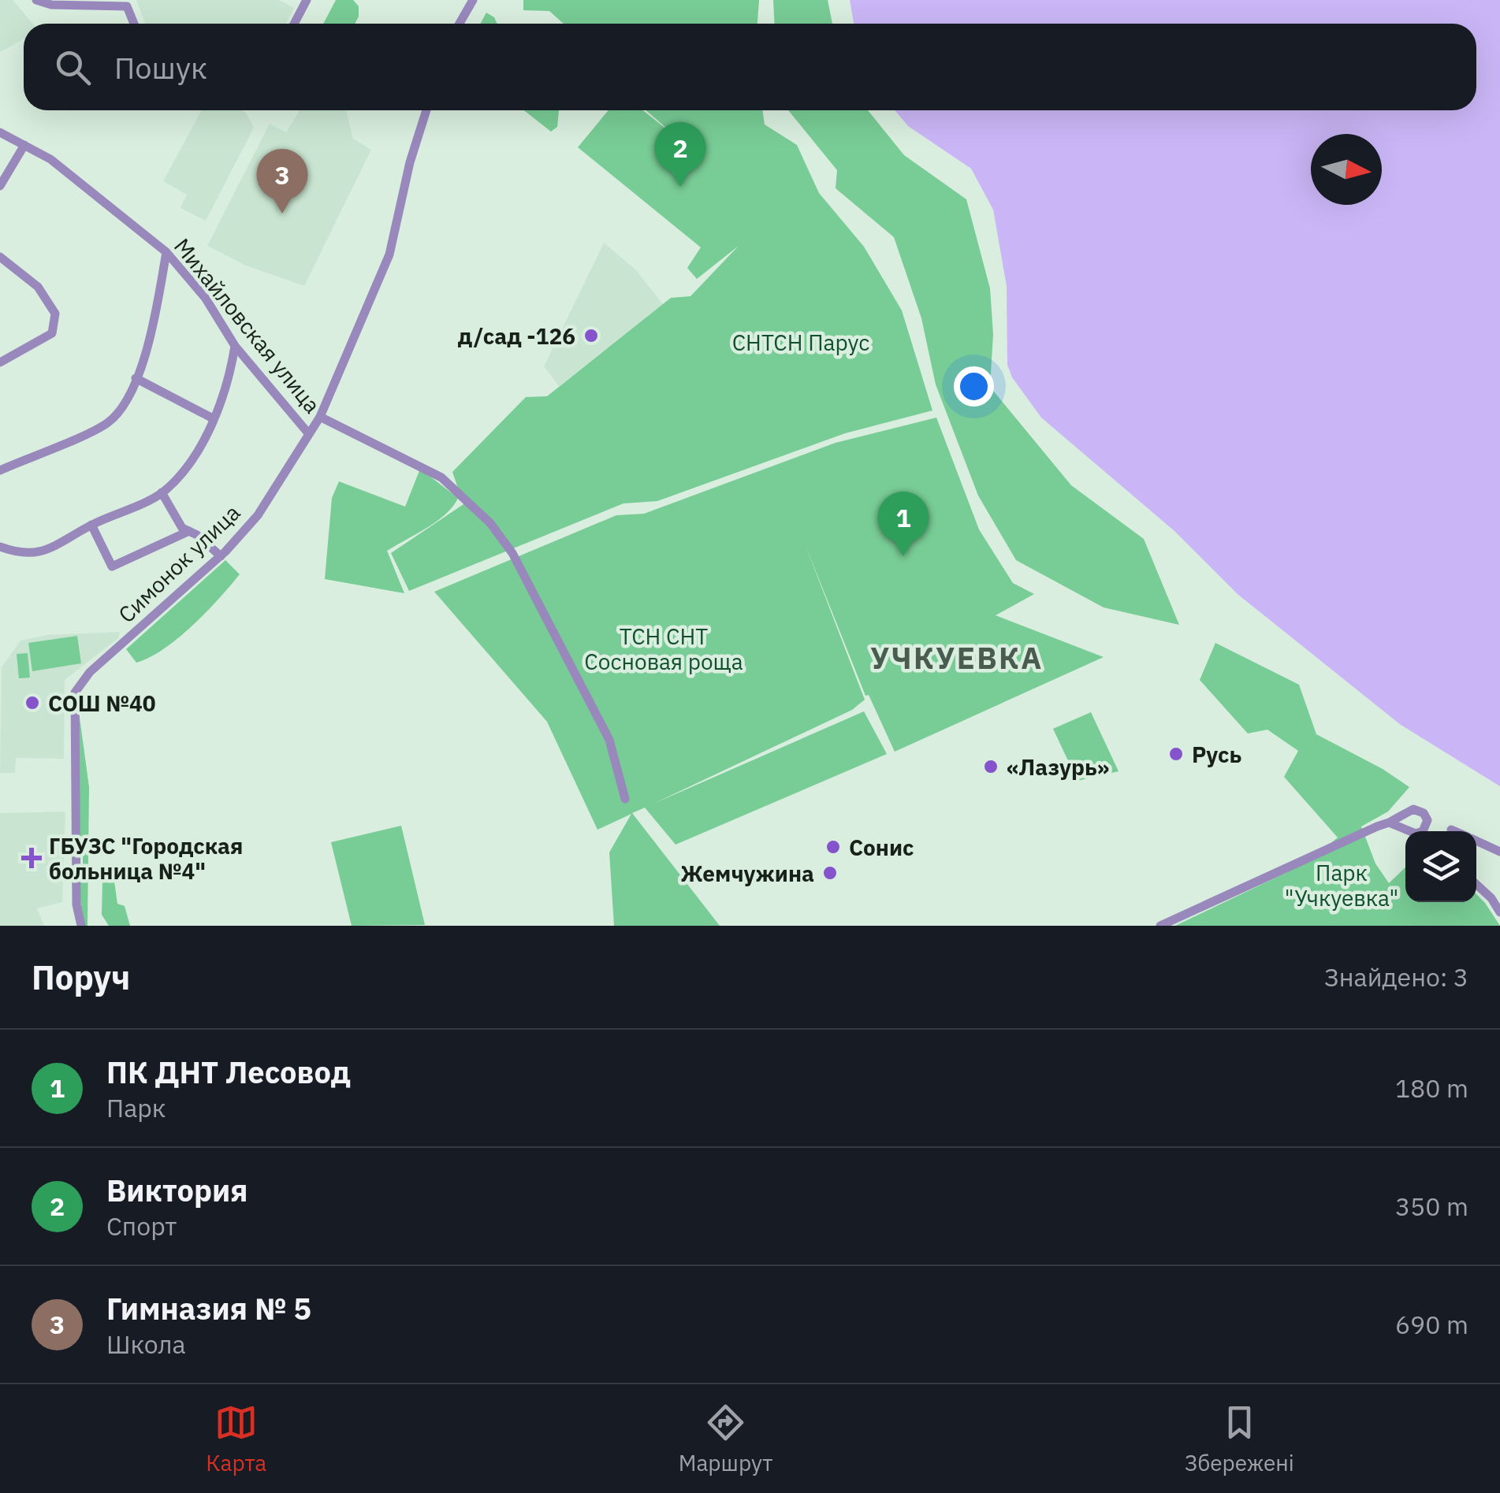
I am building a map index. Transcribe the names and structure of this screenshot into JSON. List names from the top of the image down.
{
  "streets": {
    "street": ["Михайловская улица", "Симонок улица"]
  },
  "crossings": [
    ["Михайловская улица", "Симонок улица"]
  ],
  "districts": ["УЧКУЕВКА"],
  "parks": ["СНТСН Парус", "ТСН СНТ Сосновая роща", "Парк \"Учкуевка\""],
  "places": {
    "other": [
      "д/сад -126",
      "СОШ №40",
      "Русь",
      "«Лазурь»",
      "Сонис",
      "Жемчужина"
    ],
    "health": ["ГБУЗС \"Городская больница №4\""]
  },
  "north": "right",
  "page": {
    "search": "Пошук",
    "pins": ["2", "3", "1"],
    "heading": ["Поруч", "Знайдено: 3"],
    "list": [
      {
        "mark": "1",
        "name": "ПК ДНТ Лесовод",
        "note": "Парк",
        "value": "180 m"
      },
      {
        "mark": "2",
        "name": "Виктория",
        "note": "Спорт",
        "value": "350 m"
      },
      {
        "mark": "3",
        "name": "Гимназия № 5",
        "note": "Школа",
        "value": "690 m"
      }
    ],
    "nav": ["Карта", "Маршрут", "Збережені"]
  }
}
